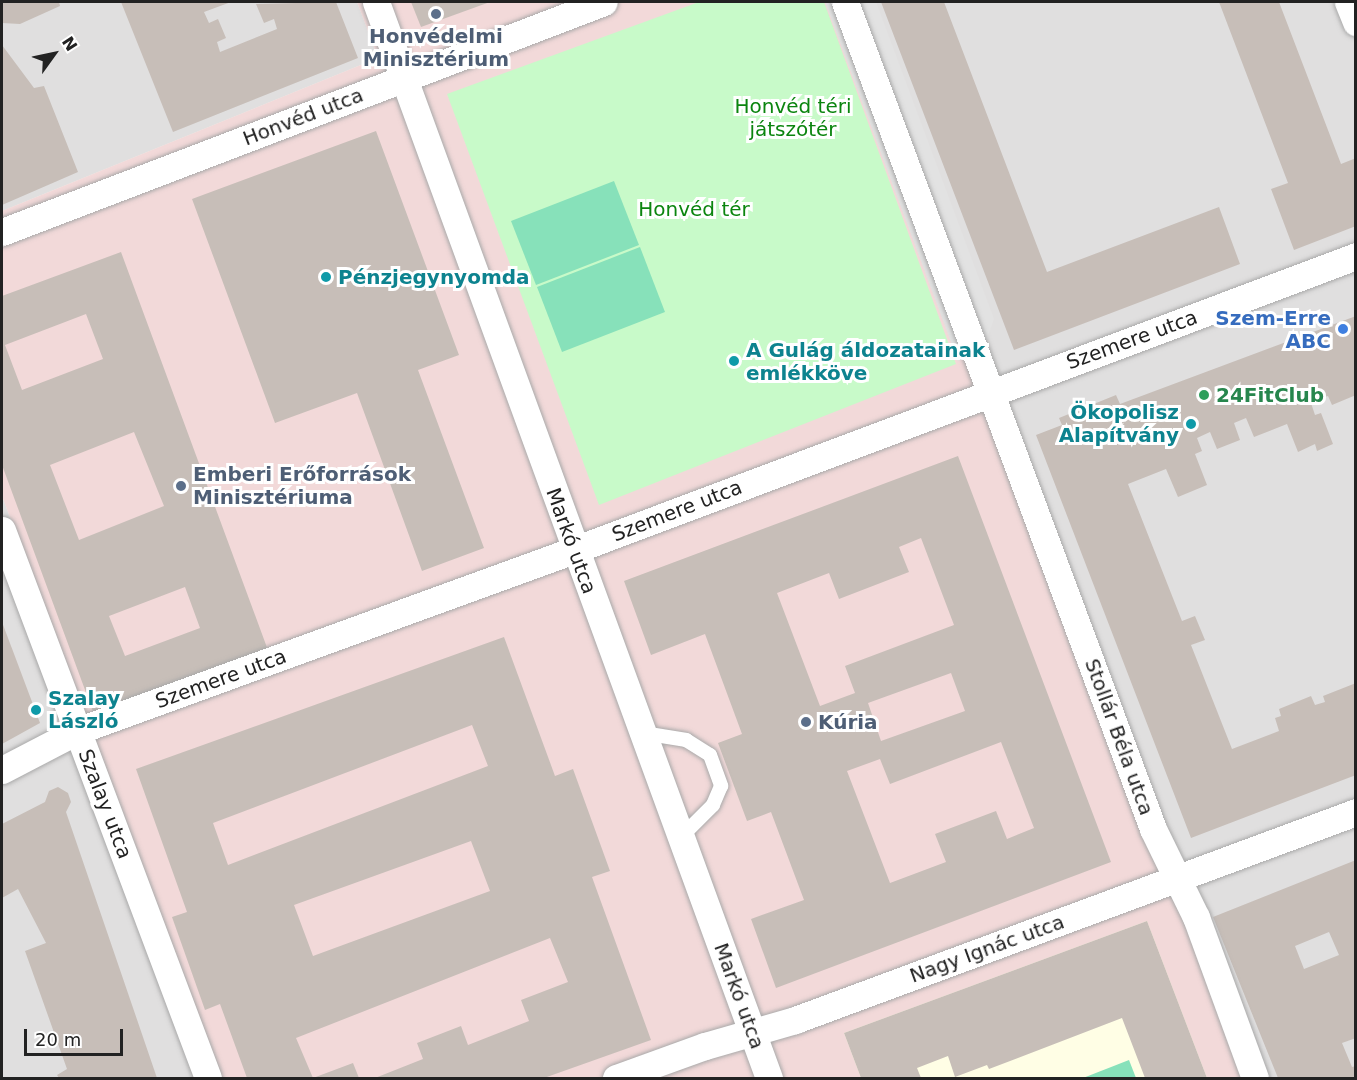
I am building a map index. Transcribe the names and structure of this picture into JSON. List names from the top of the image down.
{
  "streets": {
    "street": [
      "Honvéd utca",
      "Szemere utca",
      "Markó utca",
      "Stollár Béla utca",
      "Szalay utca",
      "Nagy Ignác utca"
    ]
  },
  "crossings": [
    ["Honvéd utca", "Markó utca"],
    ["Szemere utca", "Markó utca"],
    ["Szemere utca", "Stollár Béla utca"],
    ["Szemere utca", "Szalay utca"],
    ["Markó utca", "Nagy Ignác utca"],
    ["Stollár Béla utca", "Nagy Ignác utca"]
  ],
  "parks": ["Honvéd téri játszótér", "Honvéd tér"],
  "places": [
    "Honvédelmi Minisztérium",
    "Pénzjegynyomda",
    "Szem-Erre ABC",
    "A Gulág áldozatainak emlékköve",
    "24FitClub",
    "Ökopolisz Alapítvány",
    "Emberi Erőforrások Minisztériuma",
    "Szalay László",
    "Kúria"
  ],
  "scale_bar": "20 m",
  "north": "top right"
}
